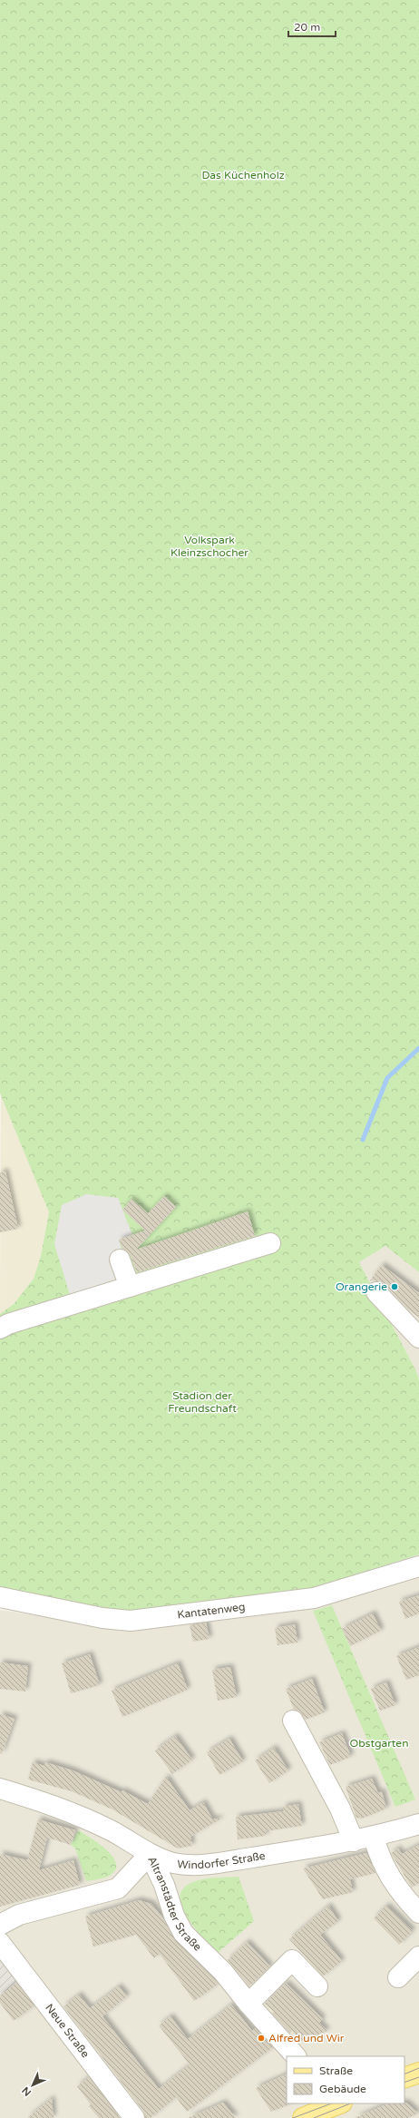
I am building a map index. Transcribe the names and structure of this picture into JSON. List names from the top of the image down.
{
  "streets": {
    "street": [
      "Kantatenweg",
      "Windorfer Straße",
      "Altranstädter Straße",
      "Neue Straße"
    ]
  },
  "crossings": [
    ["Windorfer Straße", "Altranstädter Straße"]
  ],
  "parks": [
    "Das Küchenholz",
    "Volkspark Kleinzschocher",
    "Stadion der Freundschaft",
    "Obstgarten"
  ],
  "places": ["Orangerie", "Alfred und Wir"],
  "legend": ["Straße", "Gebäude"],
  "scale_bar": "20 m",
  "north": "bottom left"
}
